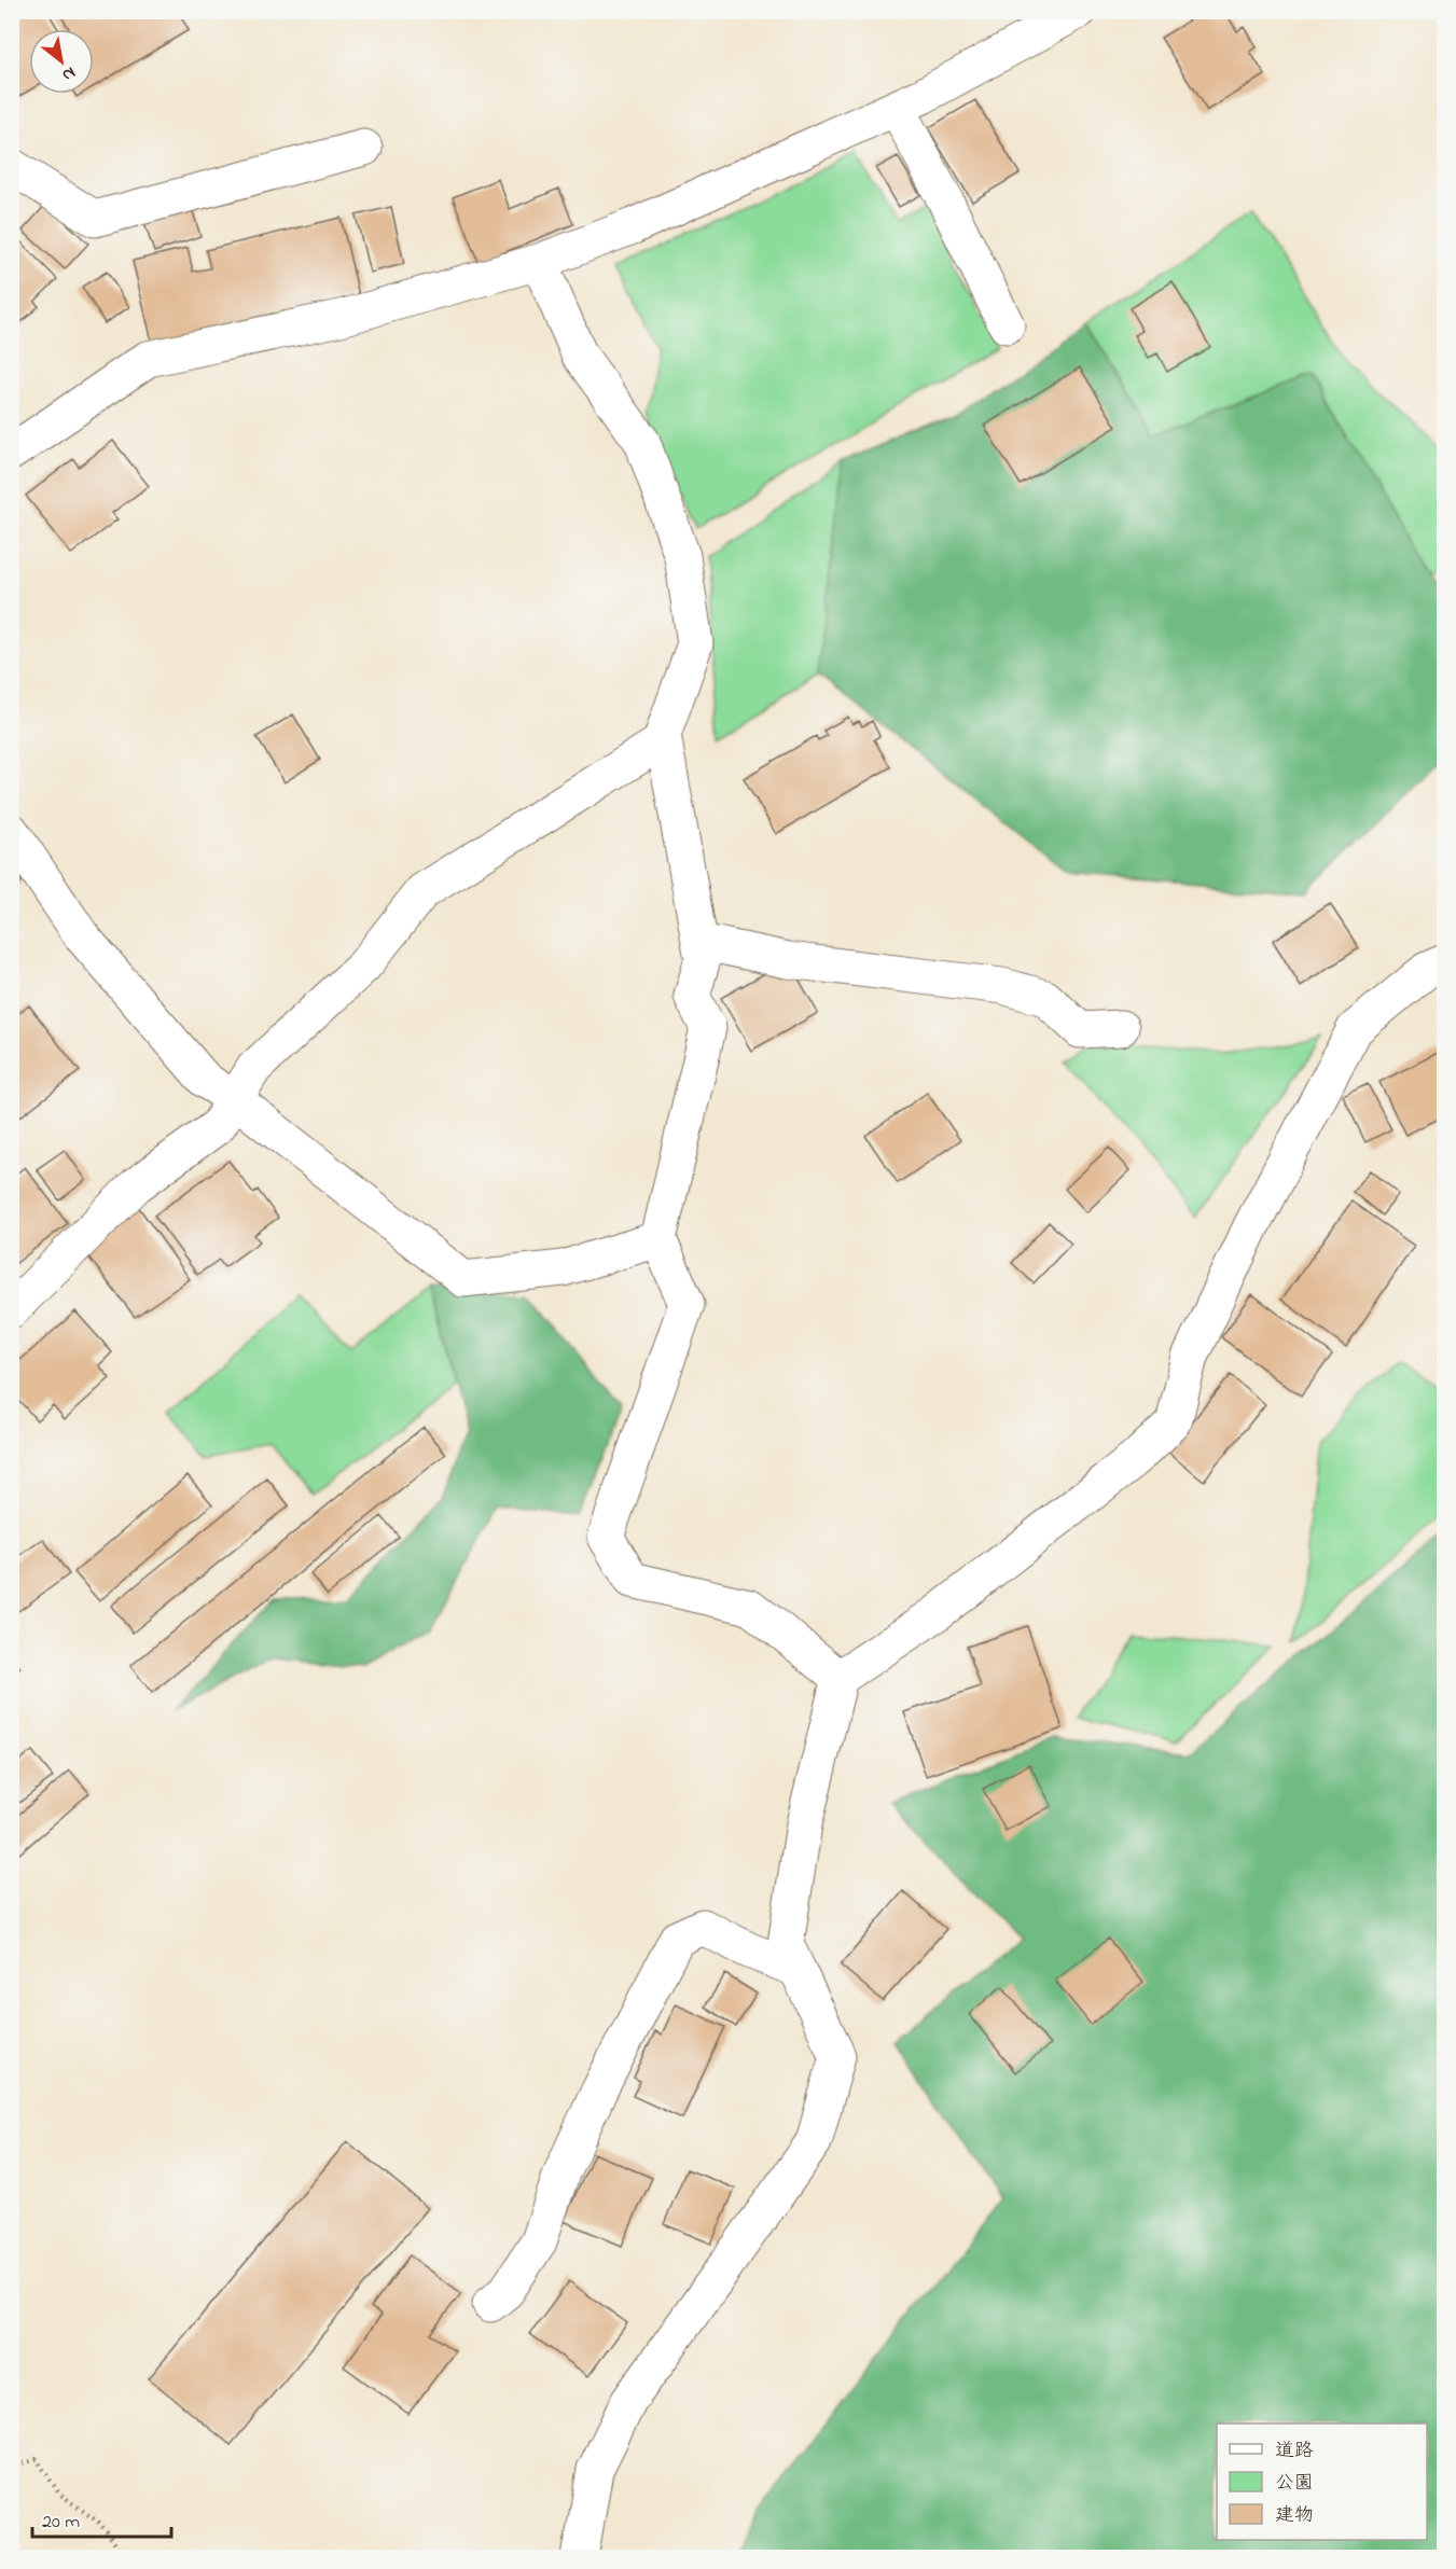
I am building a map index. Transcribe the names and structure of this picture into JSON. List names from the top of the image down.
{
  "legend": ["道路", "公園", "建物"],
  "scale_bar": "20 m",
  "north": "bottom right"
}
